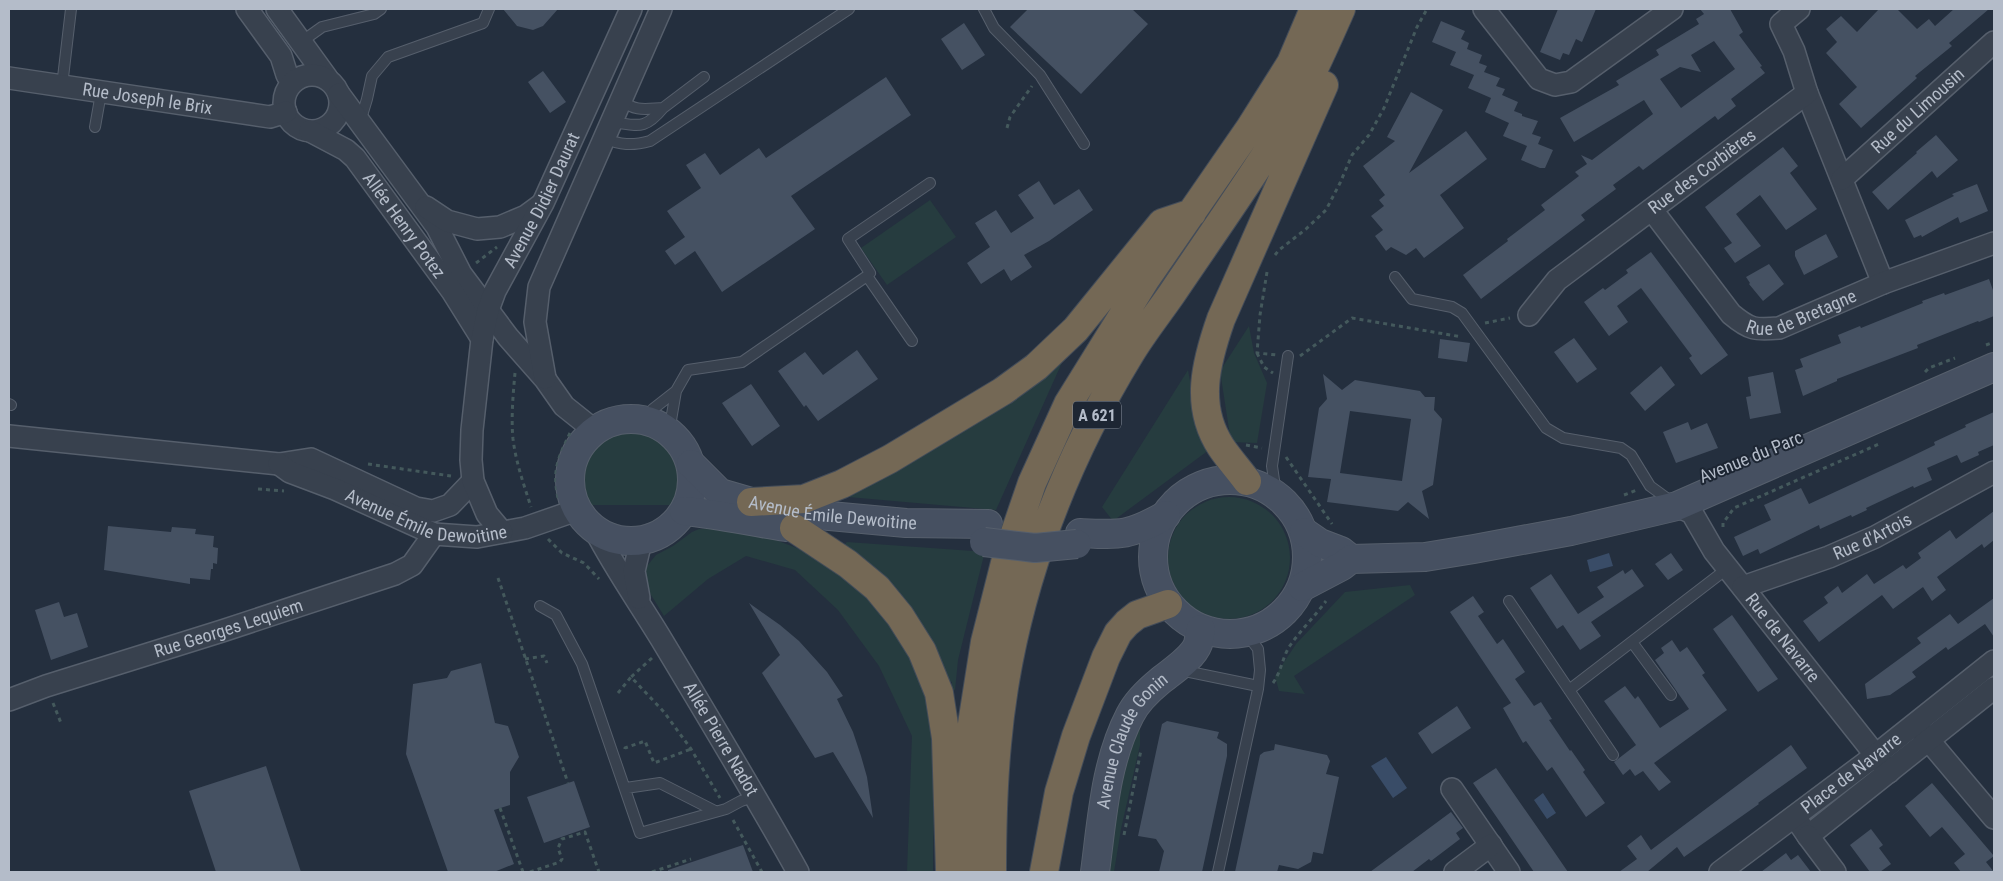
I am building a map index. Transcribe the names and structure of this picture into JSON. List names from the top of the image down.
{
  "streets": {
    "highway": ["A 621"],
    "main road": ["Avenue du Parc", "Avenue Émile Dewoitine", "Avenue Claude Gonin"],
    "street": [
      "Rue Joseph le Brix",
      "Rue du Limousin",
      "Rue des Corbières",
      "Avenue Didier Daurat",
      "Allée Henry Potez",
      "Rue de Bretagne",
      "Rue d'Artois",
      "Rue Georges Lequiem",
      "Rue de Navarre",
      "Allée Pierre Nadot",
      "Place de Navarre"
    ]
  },
  "crossings": [
    ["Rue Joseph le Brix", "Allée Henry Potez"],
    ["Rue des Corbières", "Rue de Bretagne"],
    ["Avenue Didier Daurat", "Allée Henry Potez"],
    ["Avenue Didier Daurat", "Avenue Émile Dewoitine"],
    ["Avenue Didier Daurat", "Allée Pierre Nadot"],
    ["Avenue du Parc", "Rue de Navarre"],
    ["Avenue Émile Dewoitine", "Rue Georges Lequiem"],
    ["Avenue Émile Dewoitine", "Allée Pierre Nadot"],
    ["Rue d'Artois", "Rue de Navarre"],
    ["Rue de Navarre", "Place de Navarre"]
  ]
}
